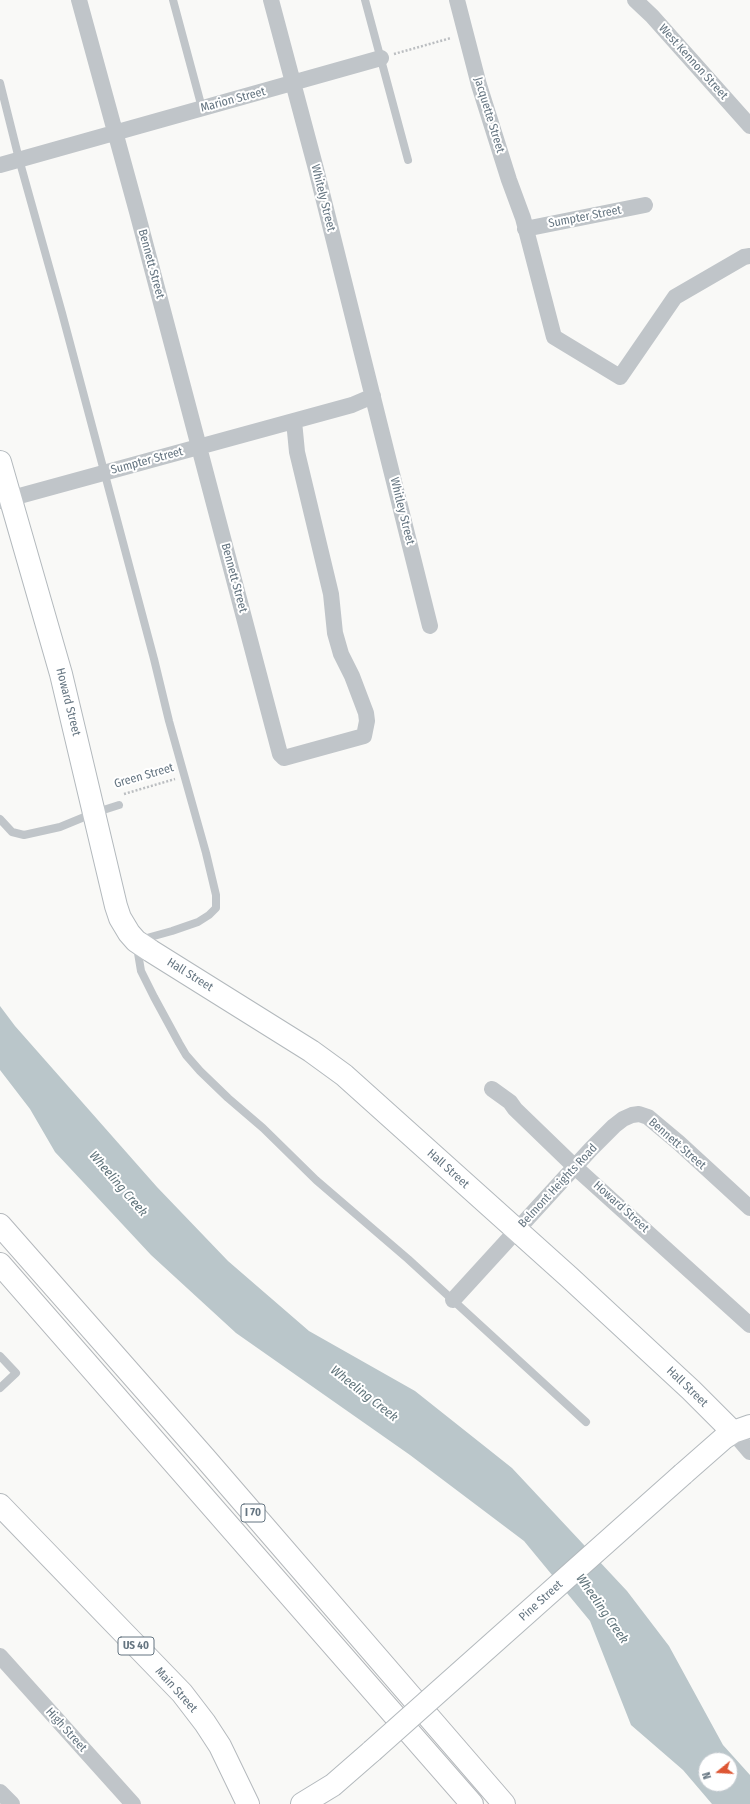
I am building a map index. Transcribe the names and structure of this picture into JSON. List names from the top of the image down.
{
  "streets": {
    "main road": [
      "Howard Street",
      "Hall Street",
      "I 70",
      "Pine Street",
      "US 40",
      "Main Street"
    ],
    "street": [
      "West Kennon Street",
      "Marion Street",
      "Jacquette Street",
      "Whitely Street",
      "Sumpter Street",
      "Bennett Street",
      "Whitley Street",
      "Belmont Heights Road",
      "High Street"
    ],
    "lane": ["Green Street"]
  },
  "crossings": [
    ["Marion Street", "Whitely Street"],
    ["Marion Street", "Bennett Street"],
    ["Jacquette Street", "Sumpter Street"],
    ["Whitely Street", "Sumpter Street"],
    ["Whitely Street", "Whitley Street"],
    ["Sumpter Street", "Bennett Street"],
    ["Sumpter Street", "Whitley Street"],
    ["Sumpter Street", "Howard Street"],
    ["Bennett Street", "Belmont Heights Road"],
    ["Howard Street", "Green Street"],
    ["Howard Street", "Hall Street"],
    ["Howard Street", "Belmont Heights Road"],
    ["Hall Street", "Belmont Heights Road"],
    ["Hall Street", "Pine Street"]
  ],
  "water": ["Wheeling Creek"],
  "north": "left"
}
